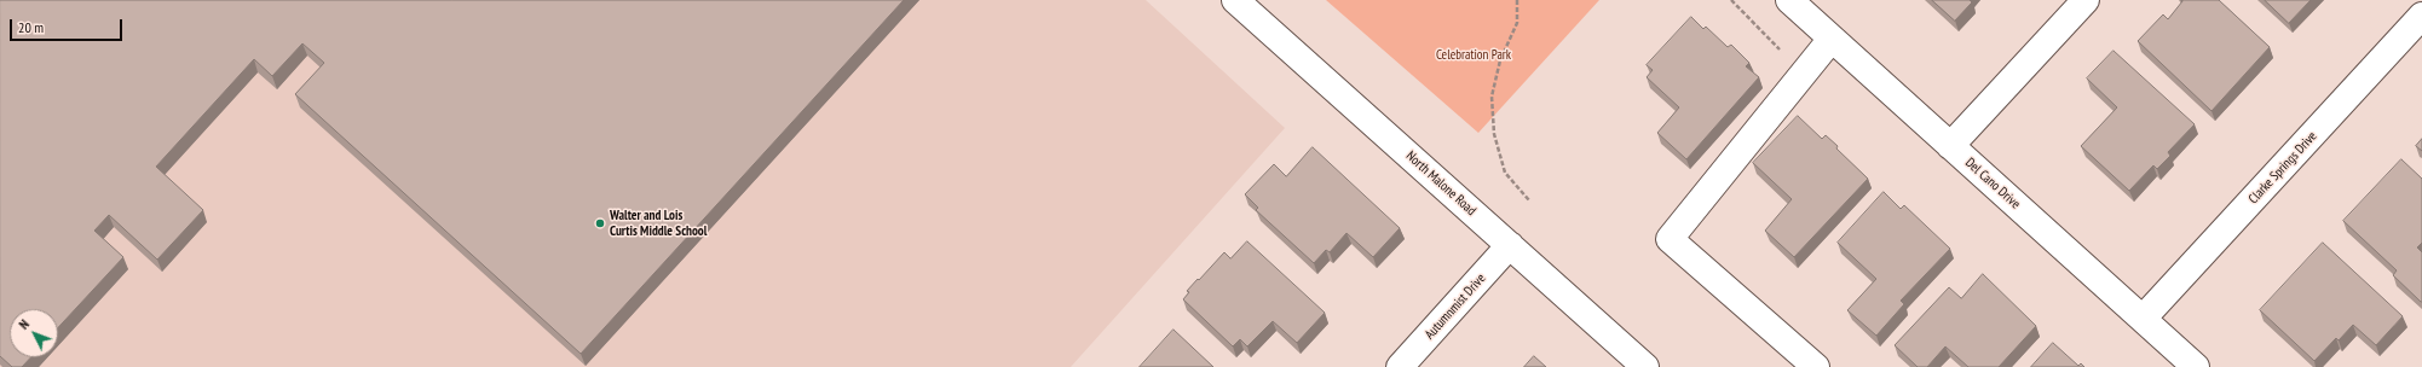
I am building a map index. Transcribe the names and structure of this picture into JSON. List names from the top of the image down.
{
  "streets": {
    "street": [
      "Clarke Springs Drive",
      "North Malone Road",
      "Del Cano Drive",
      "Autumnmist Drive"
    ]
  },
  "crossings": [
    ["Clarke Springs Drive", "Del Cano Drive"],
    ["North Malone Road", "Autumnmist Drive"]
  ],
  "parks": ["Celebration Park"],
  "places": ["Walter and Lois Curtis Middle School"],
  "scale_bar": "20 m",
  "north": "top left"
}
